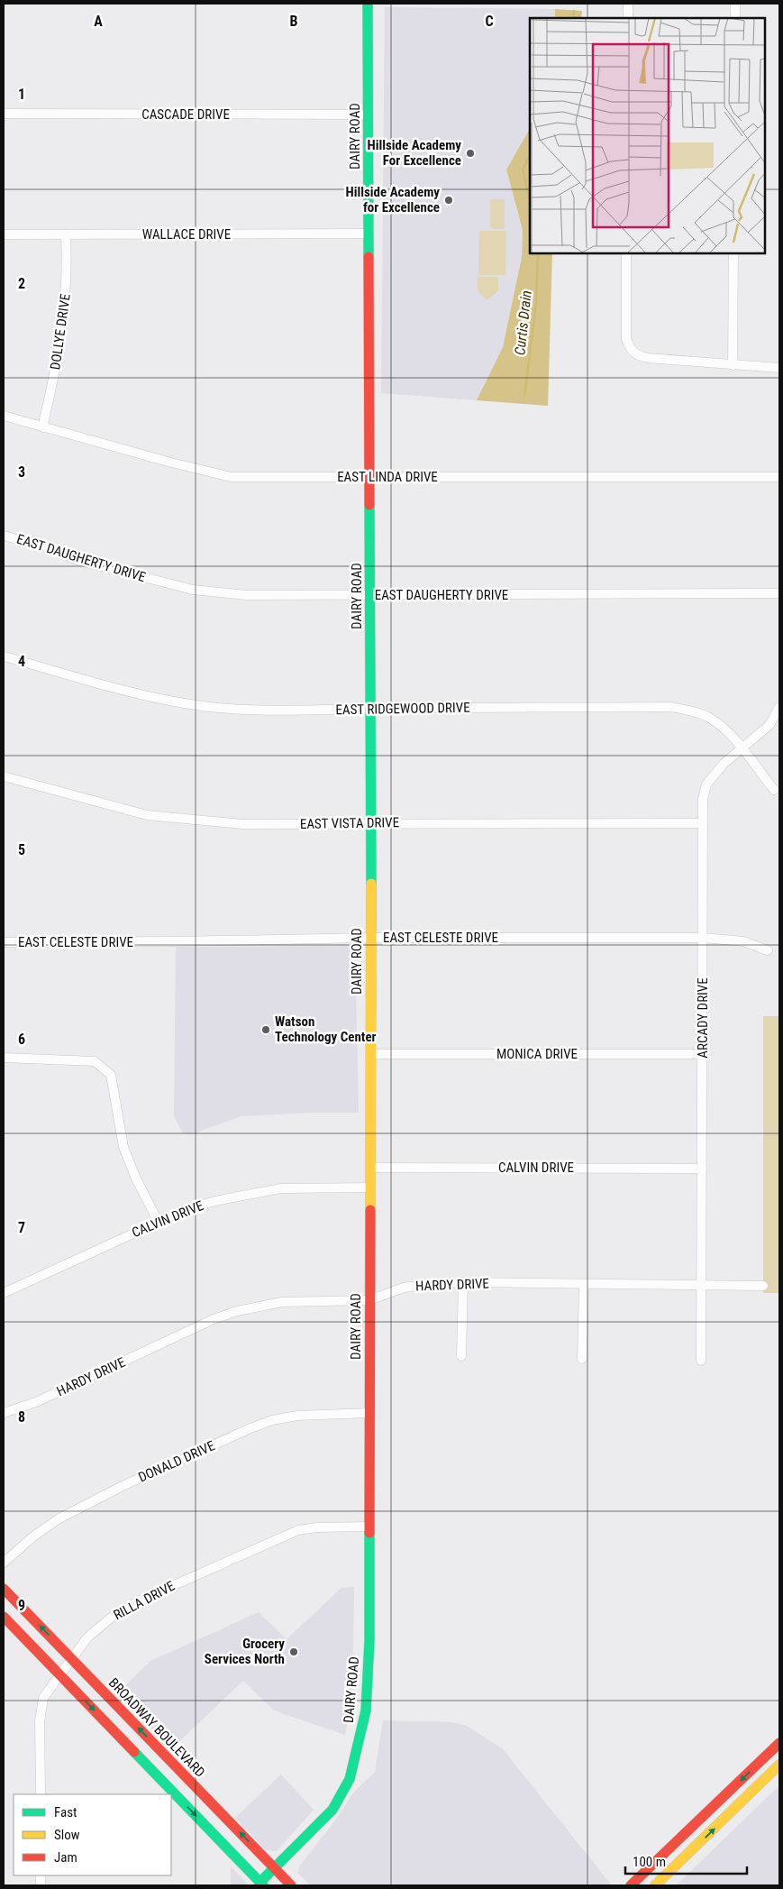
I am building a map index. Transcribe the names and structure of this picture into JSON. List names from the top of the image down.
{
  "streets": {
    "street": [
      "CASCADE DRIVE",
      "DAIRY ROAD",
      "WALLACE DRIVE",
      "DOLLYE DRIVE",
      "EAST LINDA DRIVE",
      "EAST DAUGHERTY DRIVE",
      "EAST RIDGEWOOD DRIVE",
      "EAST VISTA DRIVE",
      "EAST CELESTE DRIVE",
      "ARCADY DRIVE",
      "MONICA DRIVE",
      "CALVIN DRIVE",
      "HARDY DRIVE",
      "DONALD DRIVE",
      "RILLA DRIVE",
      "BROADWAY BOULEVARD"
    ]
  },
  "crossings": [
    ["CASCADE DRIVE", "DAIRY ROAD"],
    ["DAIRY ROAD", "WALLACE DRIVE"],
    ["DAIRY ROAD", "EAST LINDA DRIVE"],
    ["DAIRY ROAD", "EAST DAUGHERTY DRIVE"],
    ["DAIRY ROAD", "EAST RIDGEWOOD DRIVE"],
    ["DAIRY ROAD", "EAST VISTA DRIVE"],
    ["DAIRY ROAD", "EAST CELESTE DRIVE"],
    ["DAIRY ROAD", "MONICA DRIVE"],
    ["DAIRY ROAD", "CALVIN DRIVE"],
    ["DAIRY ROAD", "HARDY DRIVE"],
    ["DAIRY ROAD", "DONALD DRIVE"],
    ["DAIRY ROAD", "RILLA DRIVE"],
    ["DAIRY ROAD", "BROADWAY BOULEVARD"],
    ["WALLACE DRIVE", "DOLLYE DRIVE"],
    ["DOLLYE DRIVE", "EAST LINDA DRIVE"],
    ["EAST RIDGEWOOD DRIVE", "ARCADY DRIVE"],
    ["EAST VISTA DRIVE", "ARCADY DRIVE"],
    ["EAST CELESTE DRIVE", "ARCADY DRIVE"],
    ["ARCADY DRIVE", "MONICA DRIVE"],
    ["ARCADY DRIVE", "CALVIN DRIVE"],
    ["ARCADY DRIVE", "HARDY DRIVE"],
    ["RILLA DRIVE", "BROADWAY BOULEVARD"]
  ],
  "water": ["Curtis Drain"],
  "places": [
    "Hillside Academy For Excellence",
    "Hillside Academy for Excellence",
    "Watson Technology Center",
    "Grocery Services North"
  ],
  "legend": ["Fast", "Slow", "Jam"],
  "scale_bar": "100 m",
  "grid": {
    "columns": ["A", "B", "C"],
    "rows": [
      "1",
      "2",
      "3",
      "4",
      "5",
      "6",
      "7",
      "8",
      "9"
    ]
  }
}
